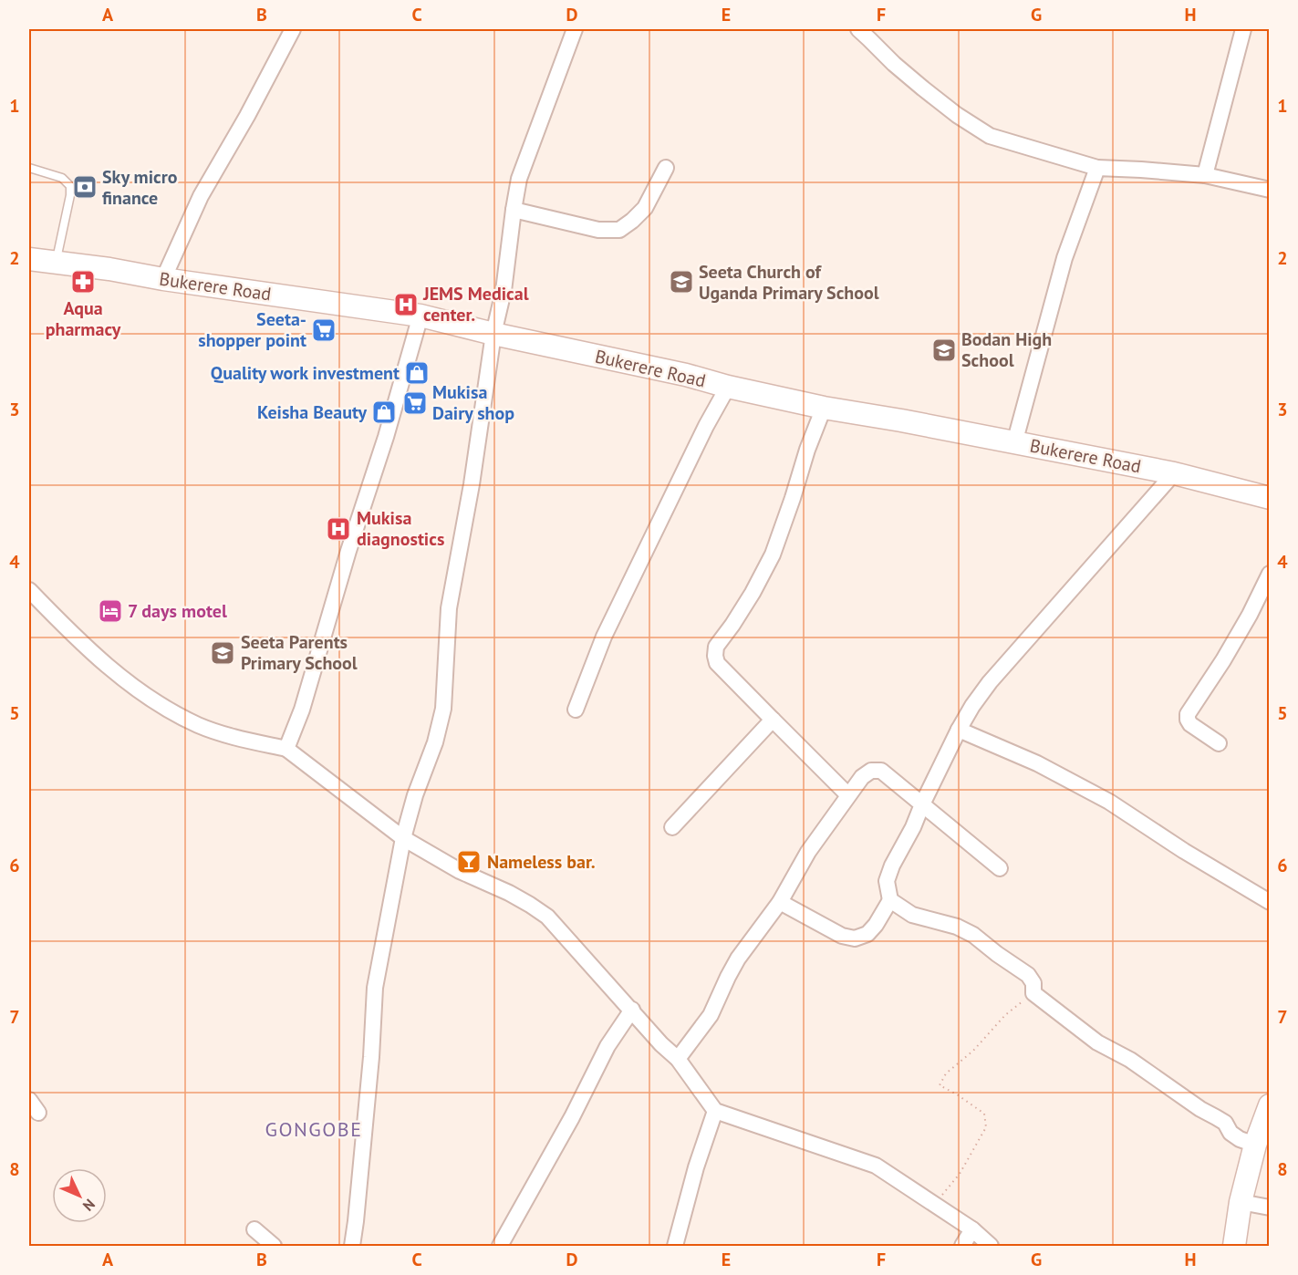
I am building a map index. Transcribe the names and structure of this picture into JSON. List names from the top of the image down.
{
  "streets": {
    "main road": ["Bukerere Road"]
  },
  "districts": ["GONGOBE"],
  "places": {
    "bank": ["Sky micro finance"],
    "pharmacy": ["Aqua pharmacy"],
    "school or university": ["Seeta Church of Uganda Primary School", "Bodan High School", "Seeta Parents Primary School"],
    "hospital": ["JEMS Medical center.", "Mukisa diagnostics"],
    "supermarket": ["Seeta- shopper point", "Mukisa Dairy shop"],
    "shop": ["Quality work investment", "Keisha Beauty"],
    "hotel": ["7 days motel"],
    "bar": ["Nameless bar."]
  },
  "north": "bottom right",
  "grid": {
    "columns": [
      "A",
      "B",
      "C",
      "D",
      "E",
      "F",
      "G",
      "H"
    ],
    "rows": [
      "1",
      "2",
      "3",
      "4",
      "5",
      "6",
      "7",
      "8"
    ]
  }
}
